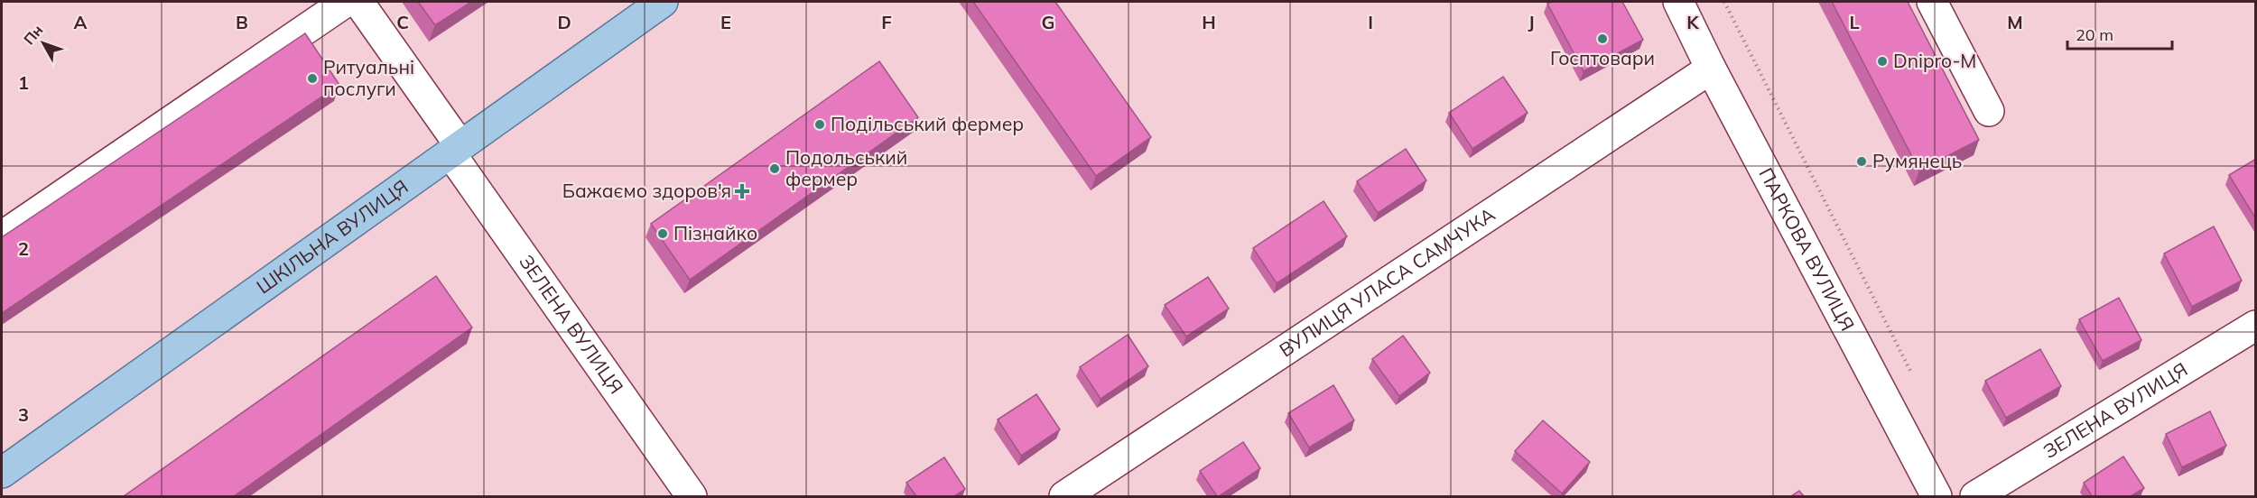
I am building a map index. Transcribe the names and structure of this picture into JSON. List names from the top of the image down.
{
  "streets": {
    "main road": ["ШКІЛЬНА ВУЛИЦЯ"],
    "street": ["ПАРКОВА ВУЛИЦЯ", "ВУЛИЦЯ УЛАСА САМЧУКА", "ЗЕЛЕНА ВУЛИЦЯ"]
  },
  "crossings": [
    ["ШКІЛЬНА ВУЛИЦЯ", "ЗЕЛЕНА ВУЛИЦЯ"],
    ["ПАРКОВА ВУЛИЦЯ", "ВУЛИЦЯ УЛАСА САМЧУКА"]
  ],
  "places": {
    "other": [
      "Госптовари",
      "Dnipro-M",
      "Ритуальнi послуги",
      "Подільський фермер",
      "Румянець",
      "Подольський фермер",
      "Пiзнайко"
    ],
    "health": ["Бажаємо здоров'я"]
  },
  "scale_bar": "20 m",
  "north": "top left",
  "grid": {
    "columns": [
      "A",
      "B",
      "C",
      "D",
      "E",
      "F",
      "G",
      "H",
      "I",
      "J",
      "K",
      "L",
      "M"
    ],
    "rows": ["1", "2", "3"]
  }
}
